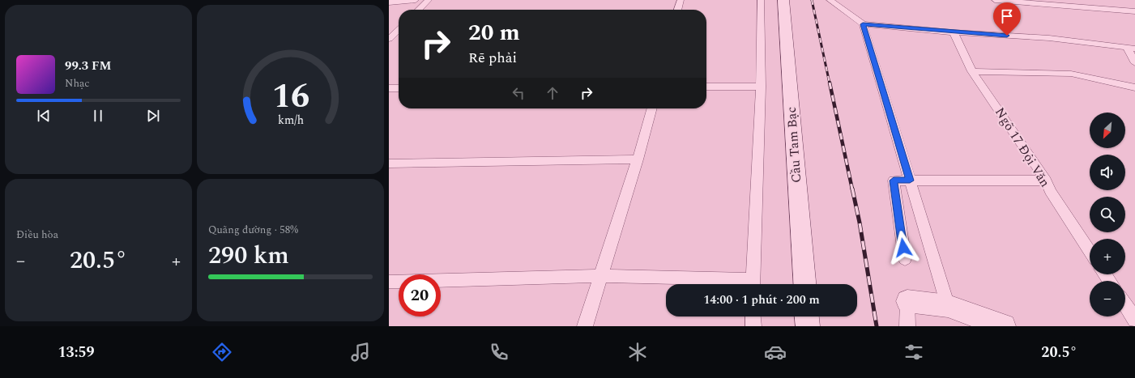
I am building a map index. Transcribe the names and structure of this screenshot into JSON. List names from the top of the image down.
{
  "streets": {
    "main road": ["Cầu Tam Bạc"],
    "lane": ["Ngõ 17 Đội Văn"]
  },
  "north": "bottom left",
  "page": {
    "turn": ["20 m", "Rẽ phải"],
    "song": ["99.3 FM", "Nhạc"],
    "map_buttons": ["+", "−"],
    "tile": [
      "Điều hòa",
      ["Quãng đường · 58%", "290 km"]
    ],
    "heat": ["−", "20.5°", "+"],
    "limit": "20",
    "trip": "14:00 · 1 phút · 200 m",
    "tabs": ["13:59", "20.5°"],
    "gauge": ["16", "km/h"]
  }
}
